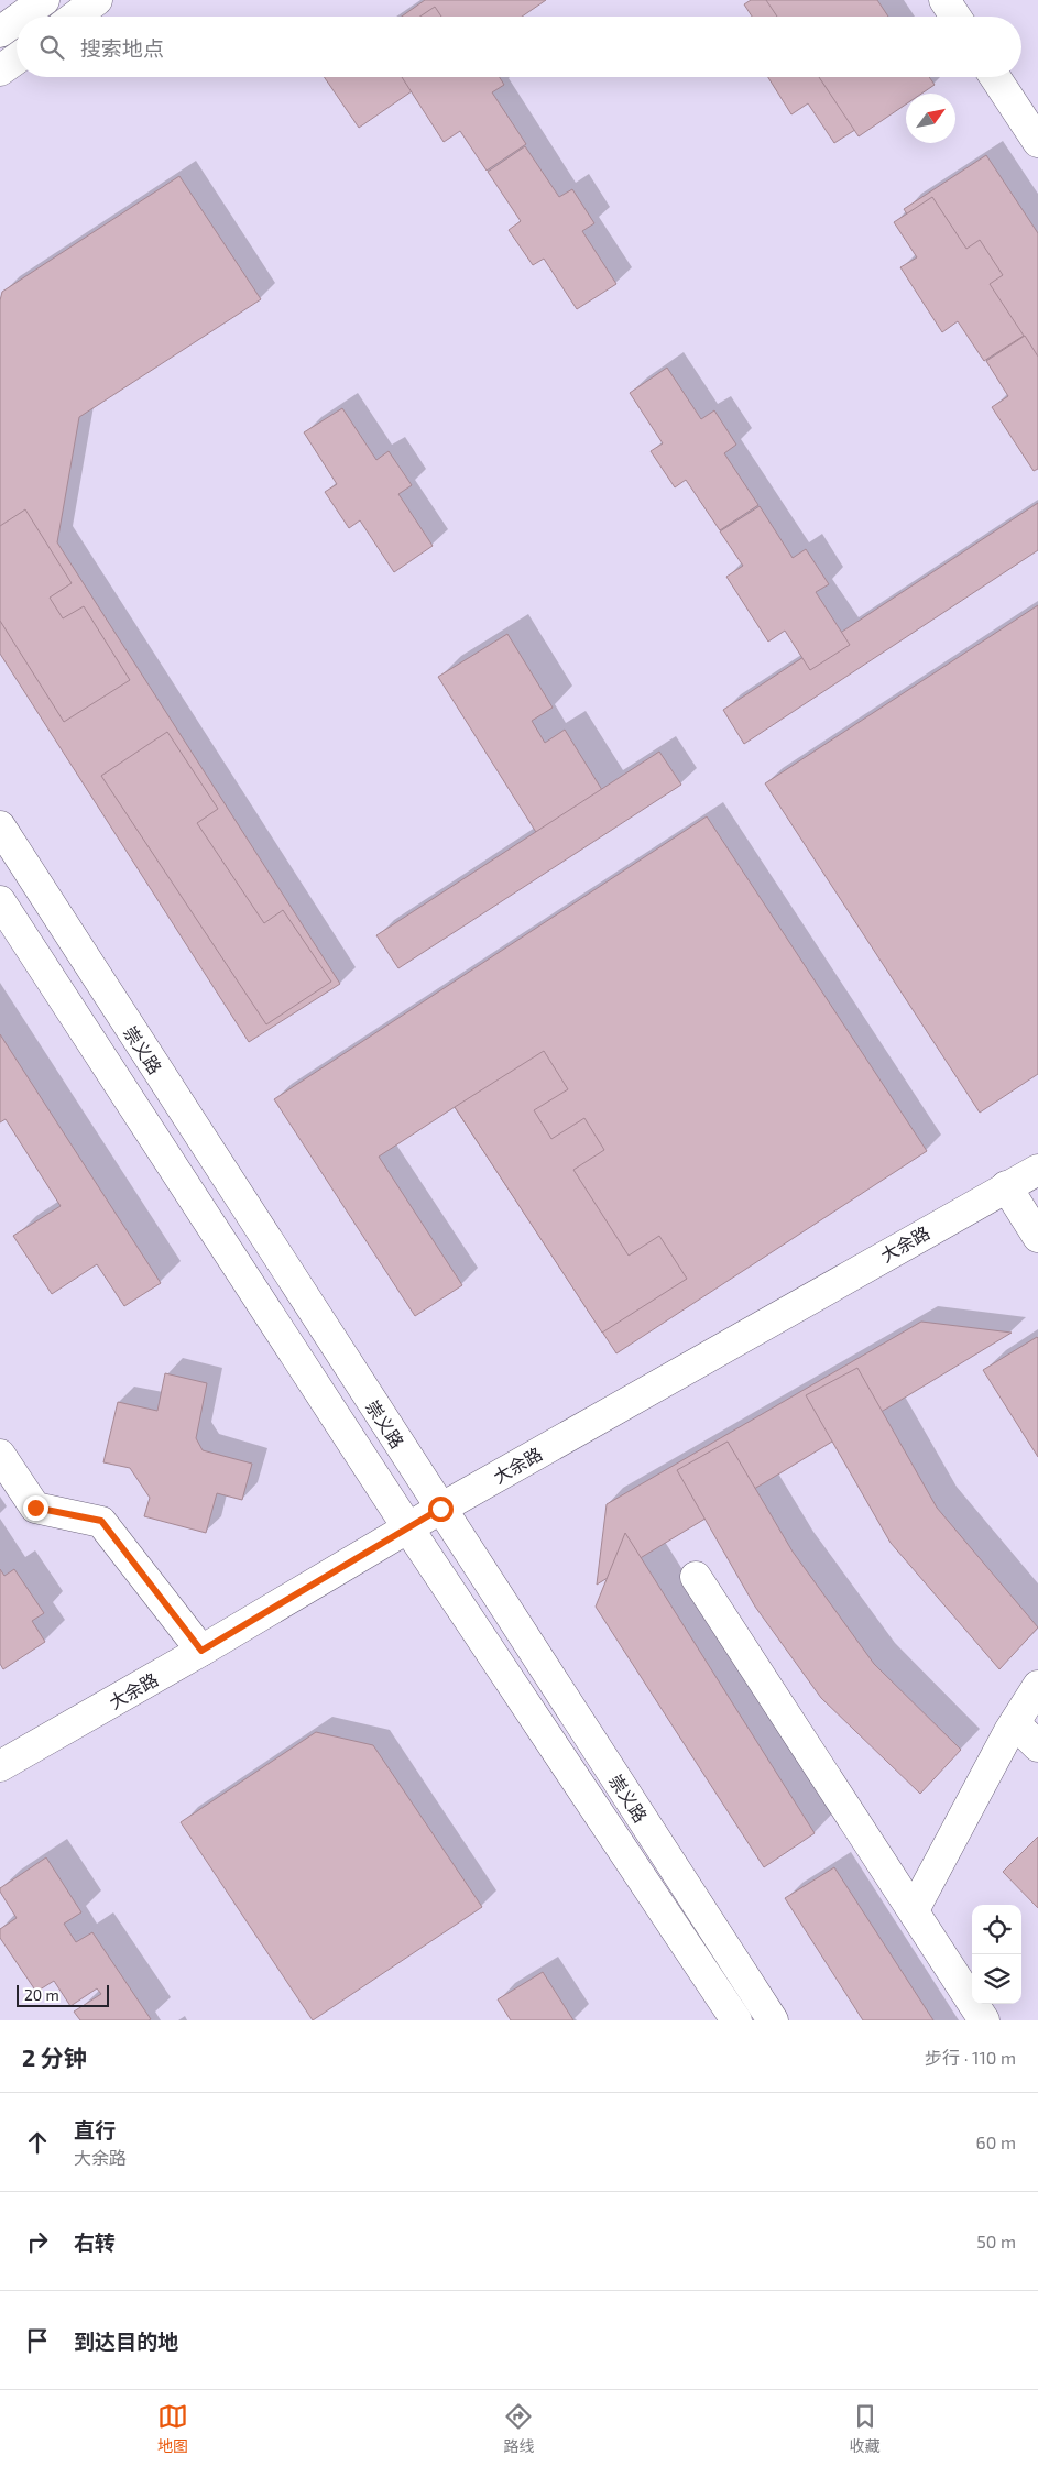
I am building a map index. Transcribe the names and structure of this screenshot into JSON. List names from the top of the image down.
{
  "streets": {
    "main road": ["崇义路", "大余路"]
  },
  "crossings": [
    ["崇义路", "大余路"]
  ],
  "scale_bar": "20 m",
  "north": "top right",
  "page": {
    "search": "搜索地点",
    "scale": "20 m",
    "heading": ["2 分钟", "步行 · 110 m"],
    "list": [
      ["直行", "大余路", "60 m"],
      ["右转", "50 m"],
      "到达目的地"
    ],
    "nav": ["地图", "路线", "收藏"]
  }
}
